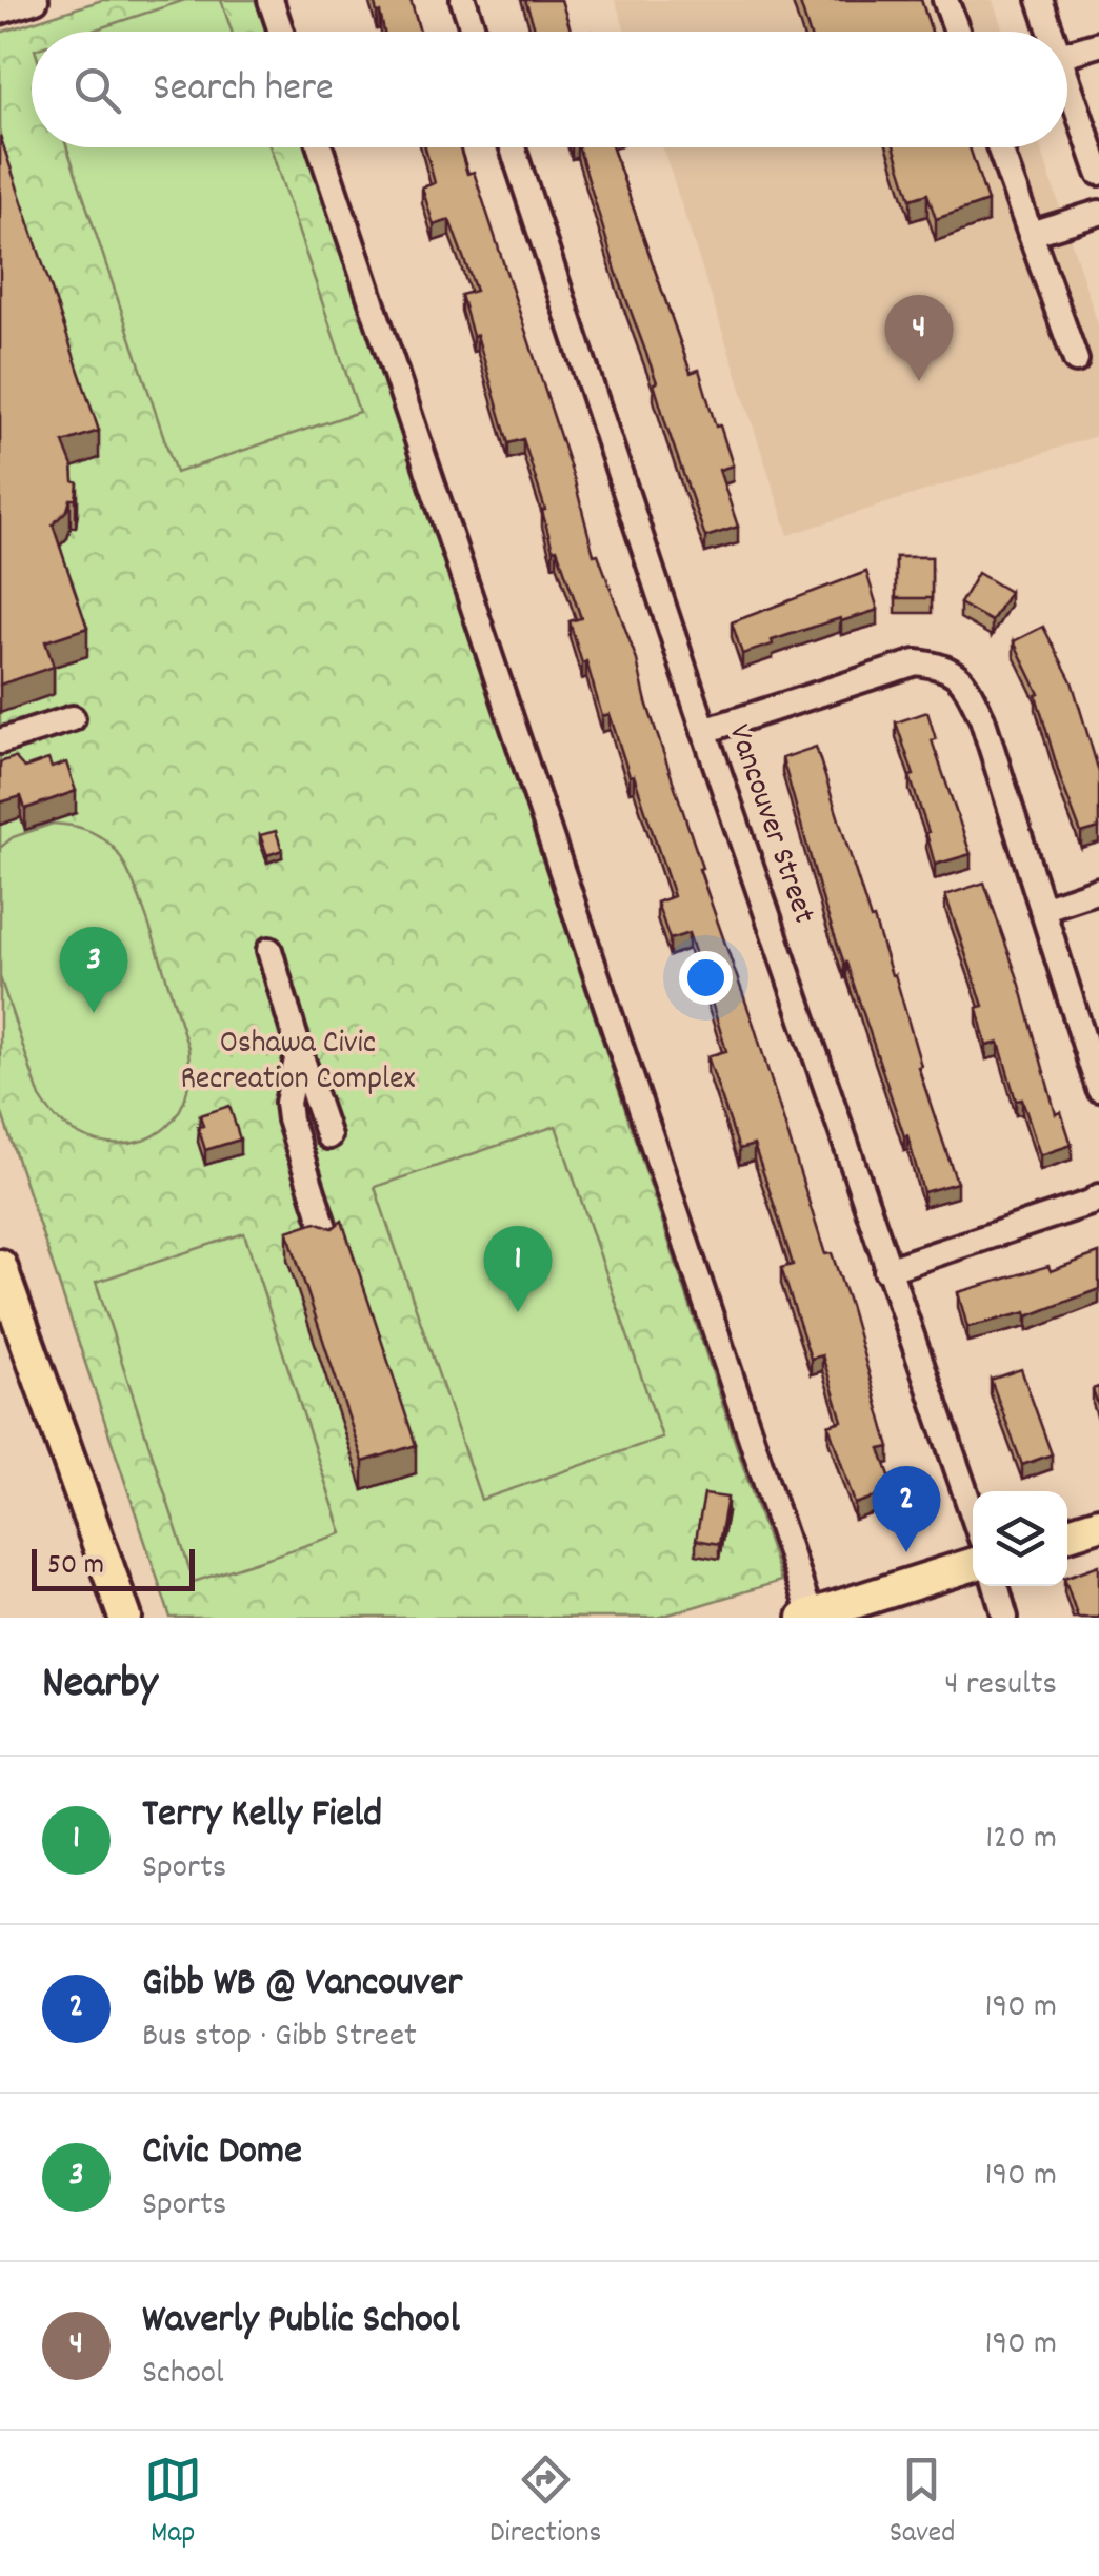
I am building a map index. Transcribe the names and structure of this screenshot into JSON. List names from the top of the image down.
{
  "streets": {
    "street": ["Vancouver Street"]
  },
  "parks": ["Oshawa Civic Recreation Complex"],
  "scale_bar": "50 m",
  "page": {
    "search": "Search here",
    "pins": [
      "4",
      "3",
      "1",
      "2"
    ],
    "scale": "50 m",
    "heading": ["Nearby", "4 results"],
    "list": [
      {
        "mark": "1",
        "name": "Terry Kelly Field",
        "note": "Sports",
        "value": "120 m"
      },
      {
        "mark": "2",
        "name": "Gibb WB @ Vancouver",
        "note": "Bus stop · Gibb Street",
        "value": "190 m"
      },
      {
        "mark": "3",
        "name": "Civic Dome",
        "note": "Sports",
        "value": "190 m"
      },
      {
        "mark": "4",
        "name": "Waverly Public School",
        "note": "School",
        "value": "190 m"
      }
    ],
    "nav": ["Map", "Directions", "Saved"]
  }
}
